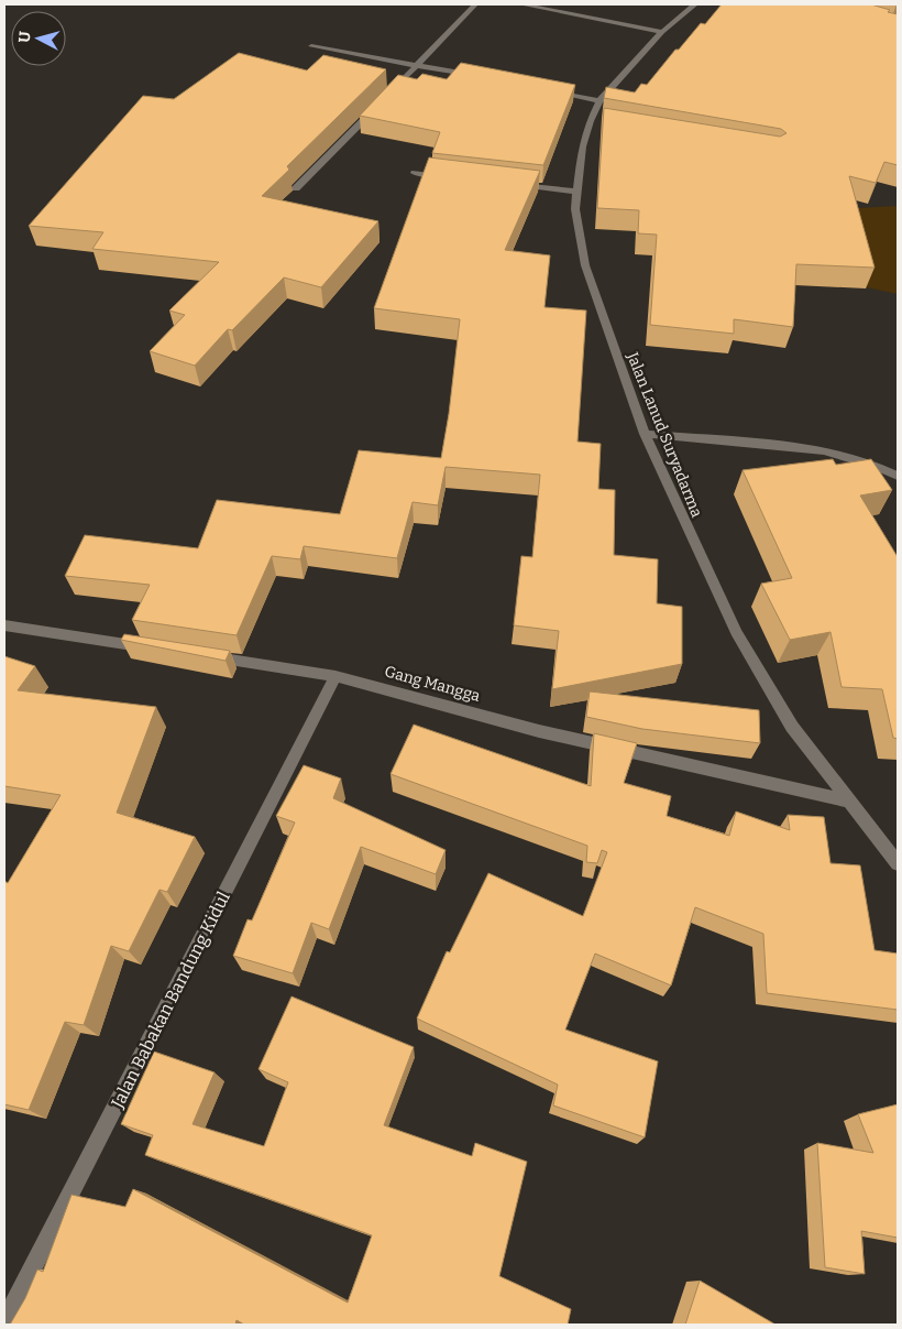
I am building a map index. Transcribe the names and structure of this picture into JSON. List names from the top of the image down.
{
  "streets": {
    "street": ["Jalan Lanud Suryadarma", "Gang Mangga", "Jalan Babakan Bandung Kidul"]
  },
  "crossings": [
    ["Jalan Lanud Suryadarma", "Gang Mangga"],
    ["Gang Mangga", "Jalan Babakan Bandung Kidul"]
  ],
  "north": "left"
}
